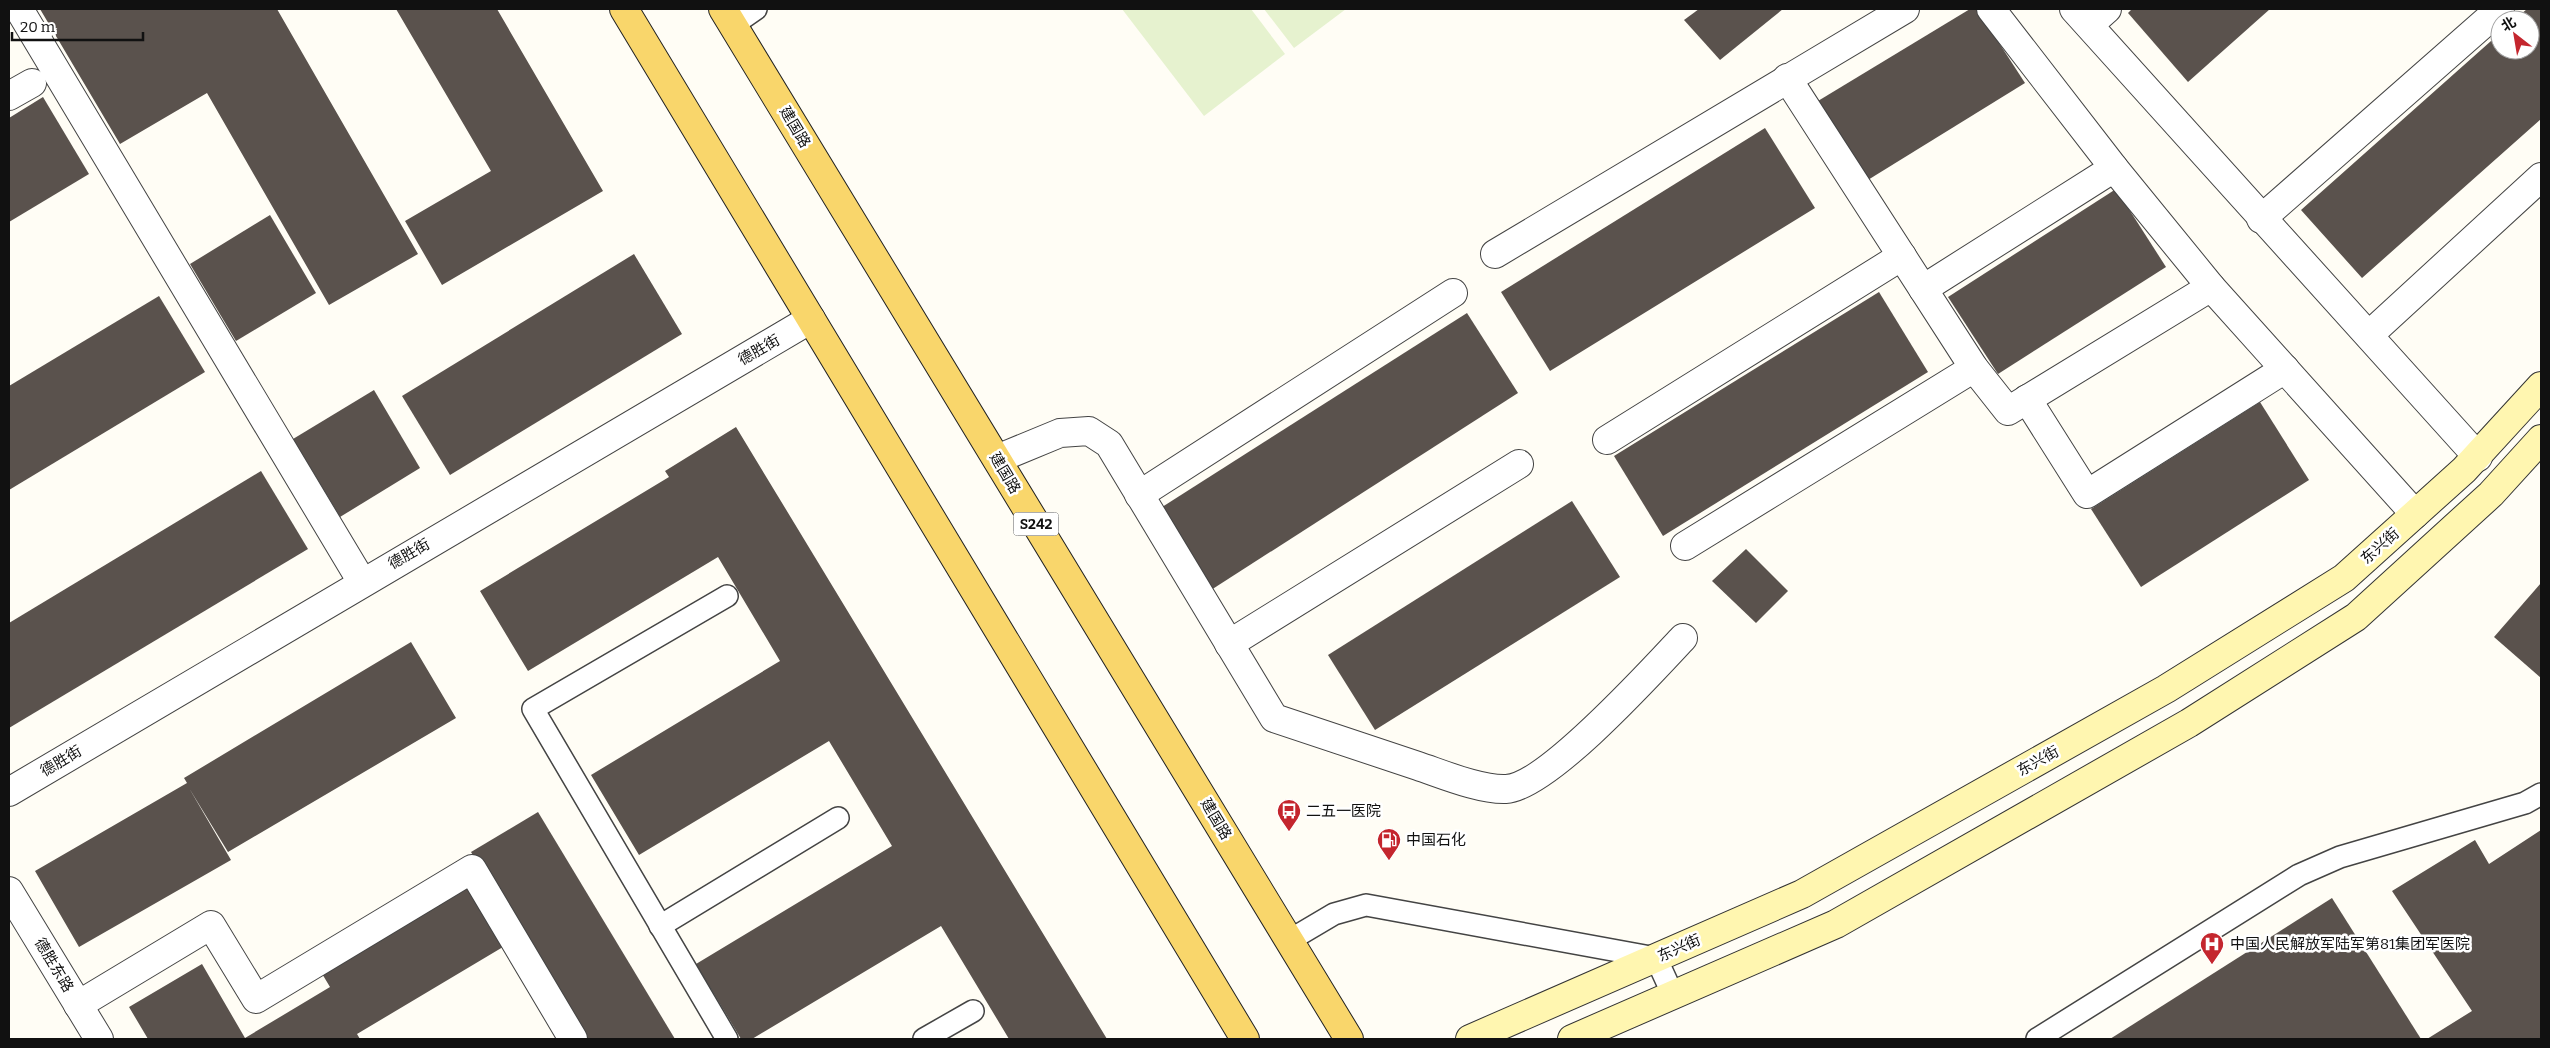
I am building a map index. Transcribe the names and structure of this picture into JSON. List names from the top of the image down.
{
  "streets": {
    "main road": ["建国路", "S242", "东兴街"],
    "street": ["德胜街", "德胜东路"]
  },
  "places": {
    "bus stop": ["二五一医院"],
    "fuel station": ["中国石化"],
    "hospital": ["中国人民解放军陆军第81集团军医院"]
  },
  "scale_bar": "20 m",
  "north": "top left"
}
